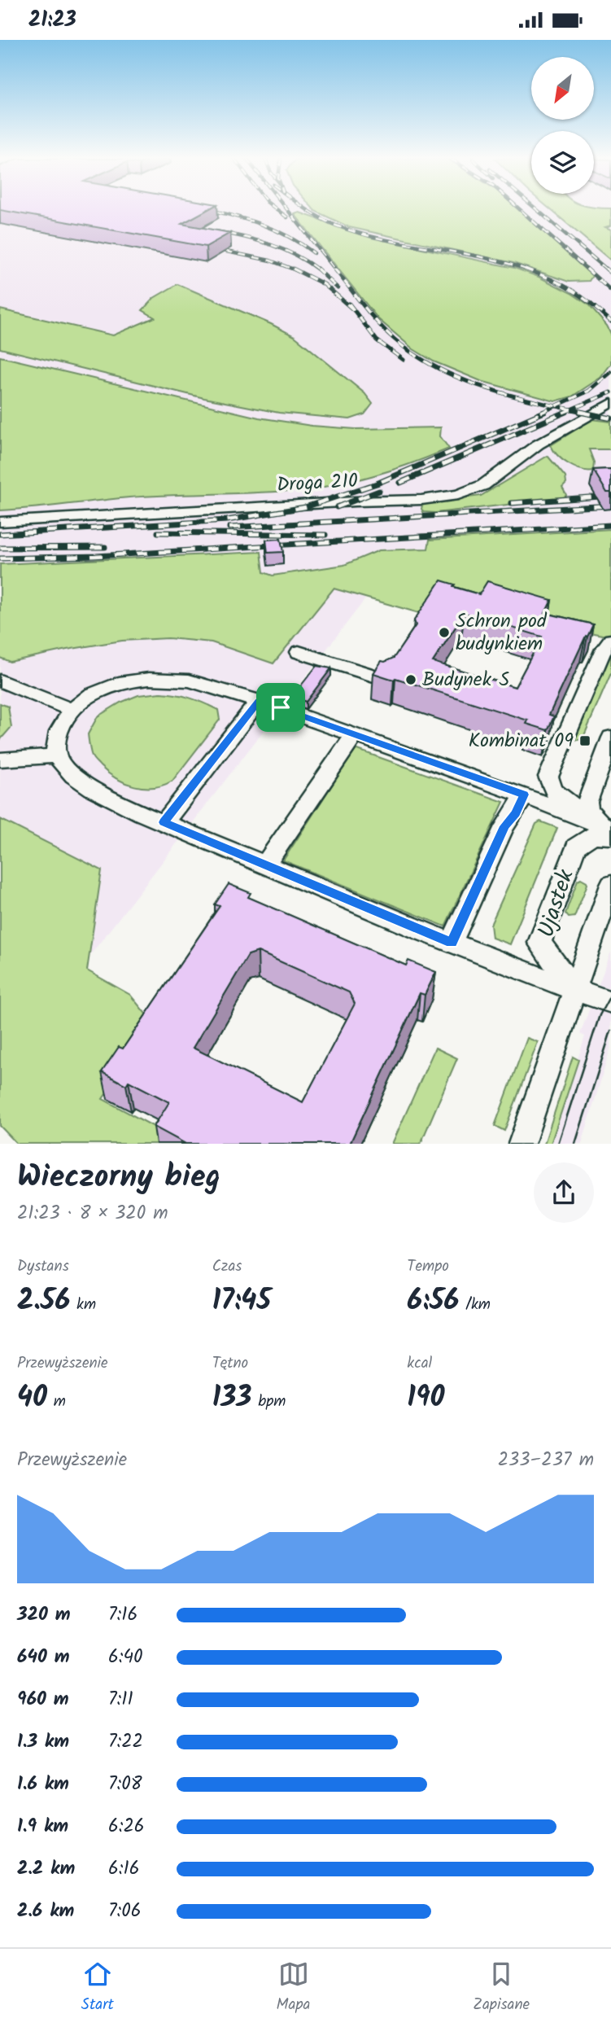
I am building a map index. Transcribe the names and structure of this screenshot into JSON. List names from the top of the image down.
{
  "streets": {
    "street": ["Droga 210", "Ujastek"]
  },
  "places": {
    "other": ["Schron pod budynkiem", "Budynek S"],
    "transit": ["Kombinat 09"]
  },
  "north": "bottom left",
  "page": {
    "status": "21:23",
    "heading": ["Wieczorny bieg", "21:23 · 8 × 320 m"],
    "stats": [
      ["Dystans", "2.56 km"],
      ["Czas", "17:45"],
      ["Tempo", "6:56 /km"],
      ["Przewyższenie", "40 m"],
      ["Tętno", "133 bpm"],
      ["kcal", "190"]
    ],
    "chart": ["Przewyższenie", "233–237 m"],
    "list": [
      {
        "name": "320 m",
        "note": "7:16"
      },
      {
        "name": "640 m",
        "note": "6:40"
      },
      {
        "name": "960 m",
        "note": "7:11"
      },
      {
        "name": "1.3 km",
        "note": "7:22"
      },
      {
        "name": "1.6 km",
        "note": "7:08"
      },
      {
        "name": "1.9 km",
        "note": "6:26"
      },
      {
        "name": "2.2 km",
        "note": "6:16"
      },
      {
        "name": "2.6 km",
        "note": "7:06"
      }
    ],
    "tabs": ["Start", "Mapa", "Zapisane"]
  }
}
